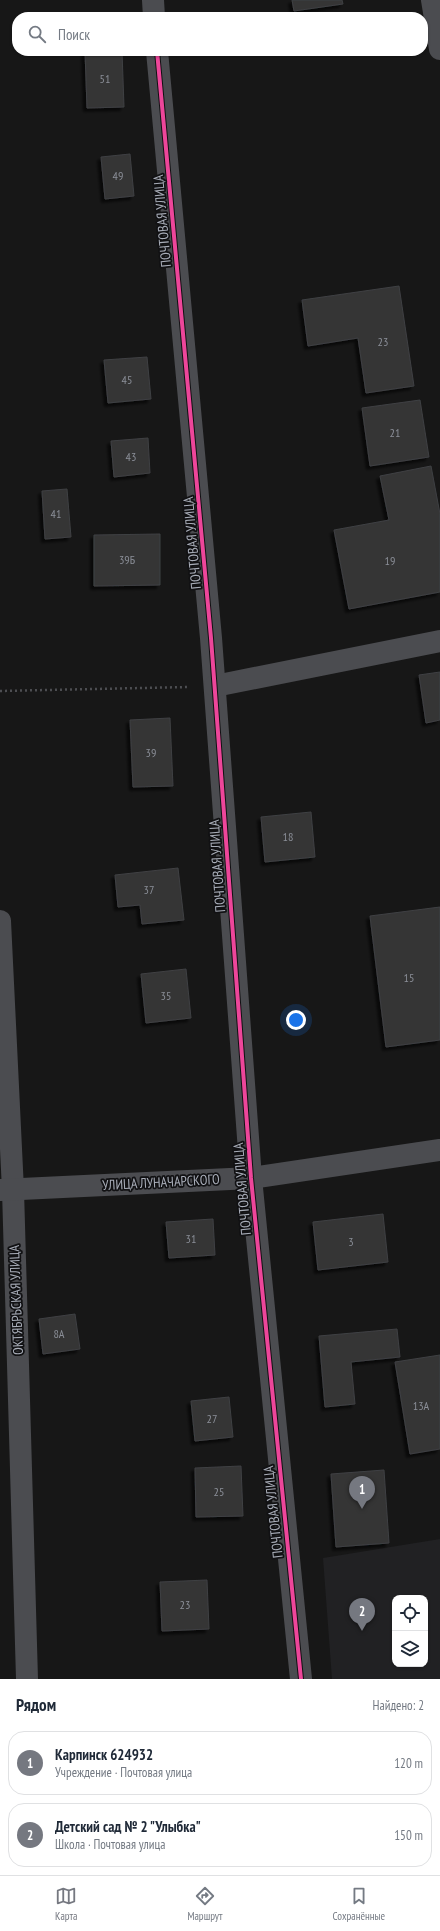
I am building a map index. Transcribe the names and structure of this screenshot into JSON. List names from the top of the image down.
{
  "streets": {
    "street": ["ПОЧТОВАЯ УЛИЦА", "УЛИЦА ЛУНАЧАРСКОГО", "ОКТЯБРЬСКАЯ УЛИЦА"]
  },
  "crossings": [
    ["ПОЧТОВАЯ УЛИЦА", "УЛИЦА ЛУНАЧАРСКОГО"],
    ["УЛИЦА ЛУНАЧАРСКОГО", "ОКТЯБРЬСКАЯ УЛИЦА"]
  ],
  "house_numbers": [
    "51",
    "49",
    "23",
    "45",
    "21",
    "43",
    "41",
    "39Б",
    "19",
    "39",
    "18",
    "37",
    "15",
    "35",
    "31",
    "3",
    "8А",
    "13А",
    "27",
    "25",
    "23"
  ],
  "page": {
    "search": "Поиск",
    "pins": ["1", "2"],
    "heading": ["Рядом", "Найдено: 2"],
    "list": [
      {
        "mark": "1",
        "name": "Карпинск 624932",
        "note": "Учреждение · Почтовая улица",
        "value": "120 m"
      },
      {
        "mark": "2",
        "name": "Детский сад № 2 \"Улыбка\"",
        "note": "Школа · Почтовая улица",
        "value": "150 m"
      }
    ],
    "nav": ["Карта", "Маршрут", "Сохранённые"]
  }
}
